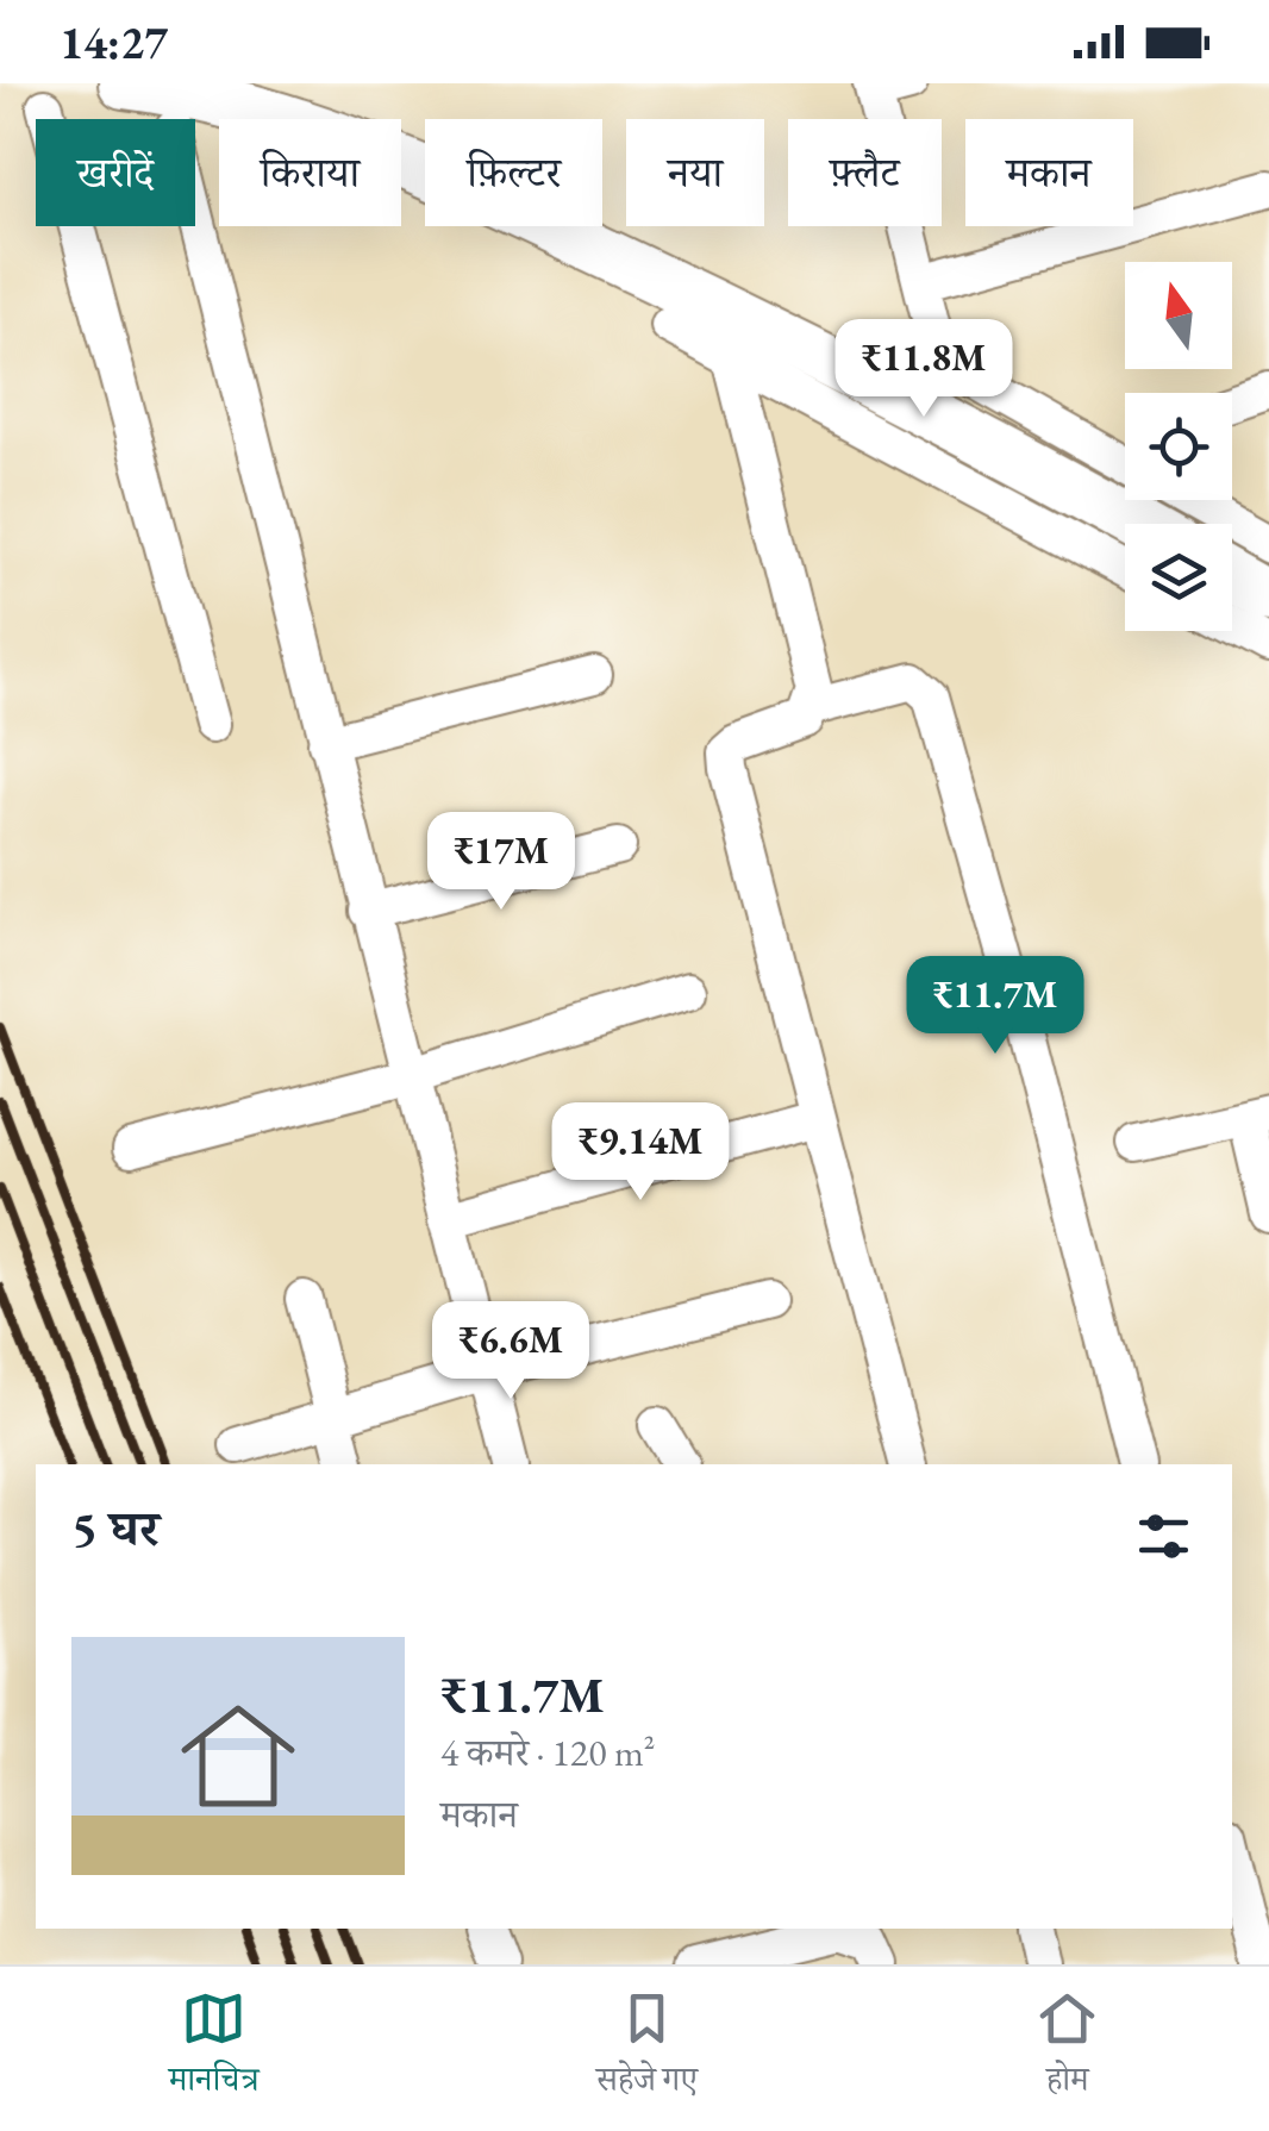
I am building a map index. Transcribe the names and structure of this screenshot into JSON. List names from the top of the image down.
{
  "north": "top",
  "page": {
    "status": "14:27",
    "chip": [
      "खरीदें",
      "किराया",
      "फ़िल्टर",
      "नया",
      "फ़्लैट",
      "मकान"
    ],
    "price": [
      "₹11.8M",
      "₹17M",
      "₹11.7M",
      "₹9.14M",
      "₹6.6M"
    ],
    "heading": "5 घर",
    "list": [
      {
        "name": "₹11.7M",
        "note": "4 कमरे · 120 m² · मकान"
      }
    ],
    "tabs": ["मानचित्र", "सहेजे गए", "होम"]
  }
}
